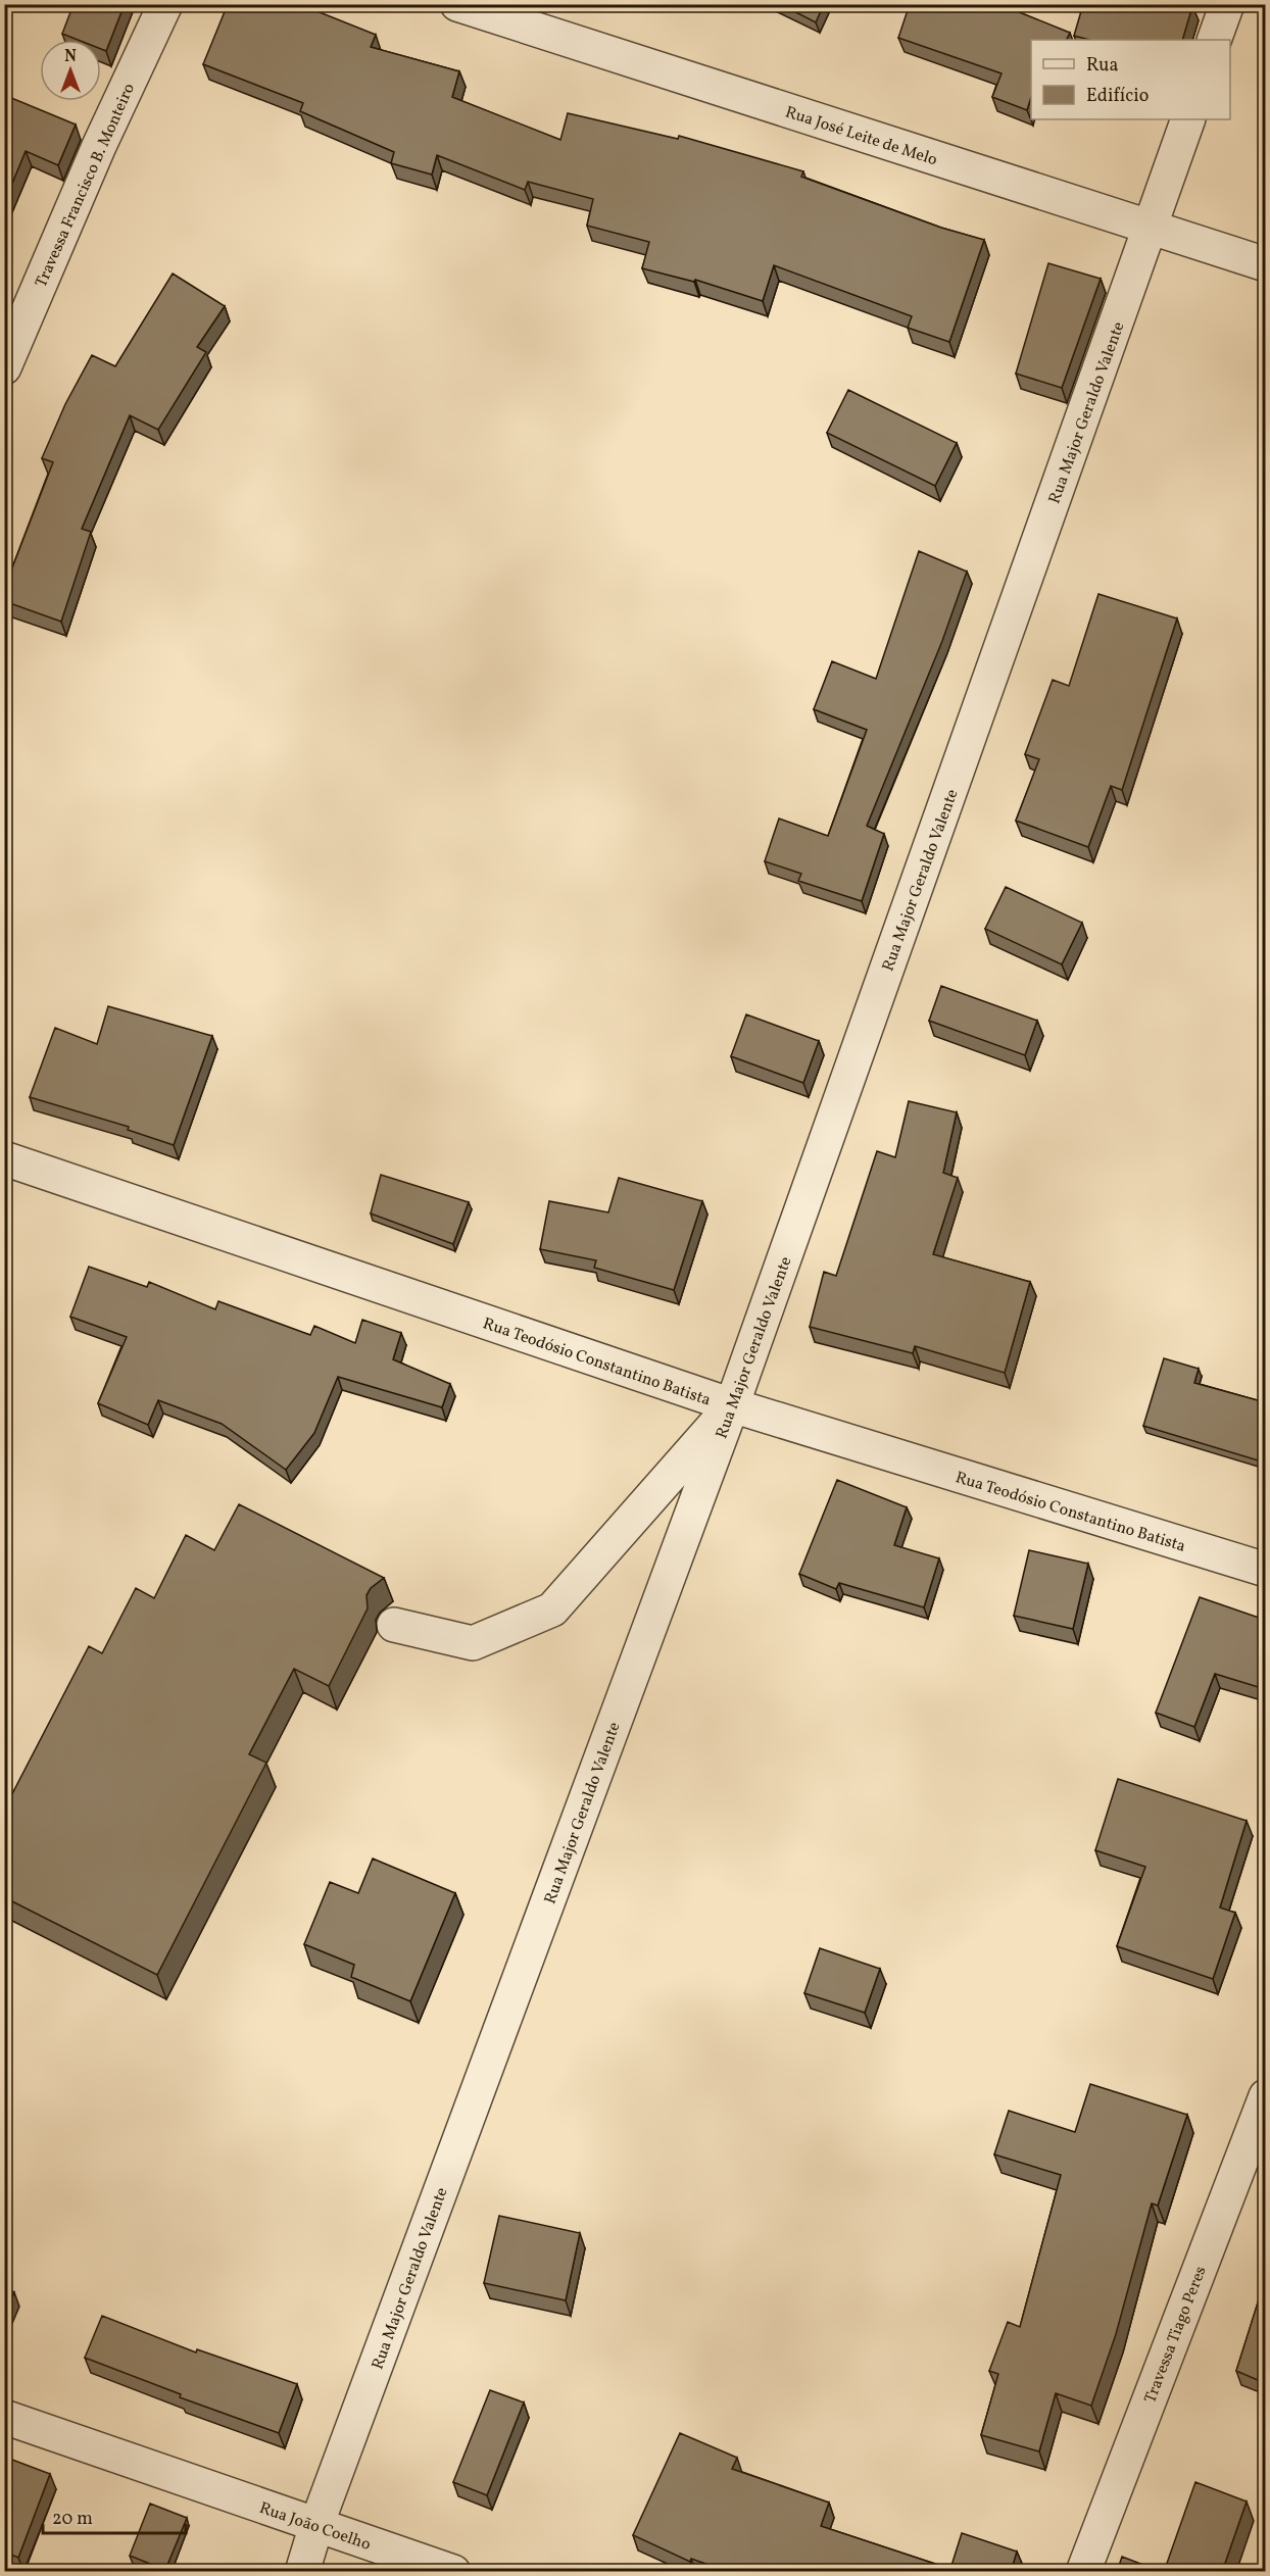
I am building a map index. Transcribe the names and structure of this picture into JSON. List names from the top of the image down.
{
  "streets": {
    "street": [
      "Rua José Leite de Melo",
      "Travessa Francisco B. Monteiro",
      "Rua Major Geraldo Valente",
      "Rua Teodósio Constantino Batista",
      "Travessa Tiago Peres",
      "Rua João Coelho"
    ]
  },
  "crossings": [
    ["Rua José Leite de Melo", "Rua Major Geraldo Valente"],
    ["Rua Major Geraldo Valente", "Rua Teodósio Constantino Batista"],
    ["Rua Major Geraldo Valente", "Rua João Coelho"]
  ],
  "legend": ["Rua", "Edifício"],
  "scale_bar": "20 m",
  "north": "top"
}
